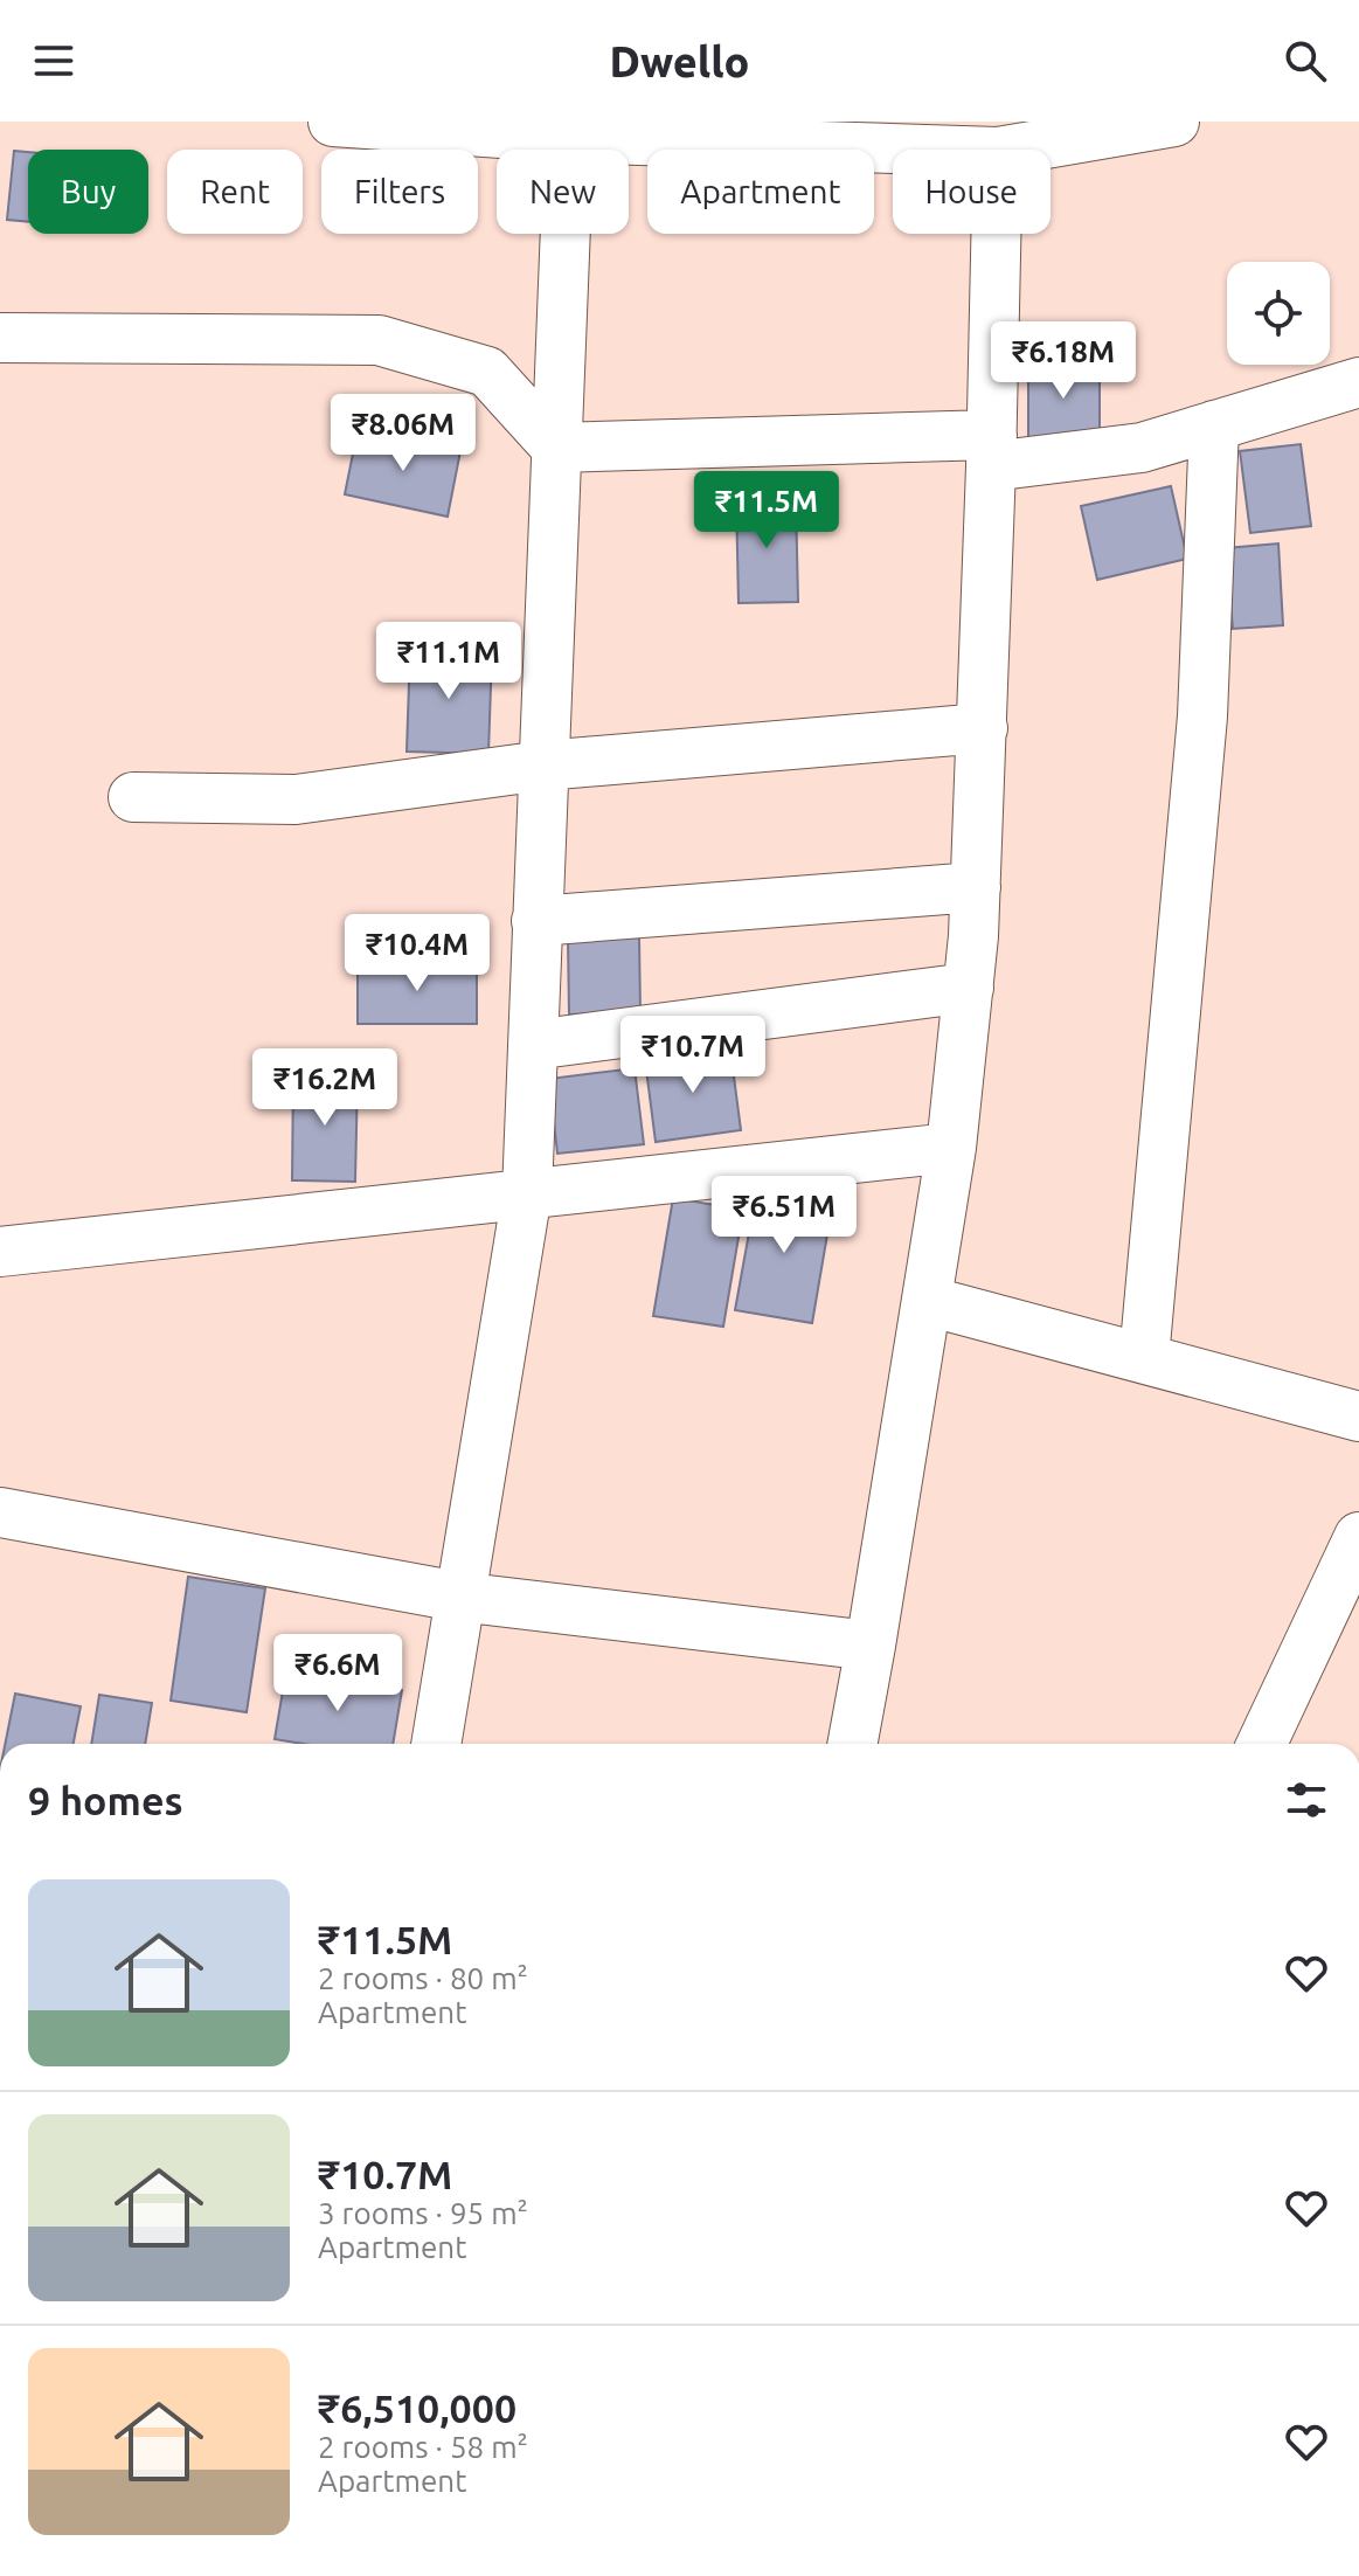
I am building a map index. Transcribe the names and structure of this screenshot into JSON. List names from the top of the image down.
{
  "page": {
    "header": "Dwello",
    "chip": [
      "Buy",
      "Rent",
      "Filters",
      "New",
      "Apartment",
      "House"
    ],
    "price": [
      "₹6.18M",
      "₹8.06M",
      "₹11.5M",
      "₹11.1M",
      "₹10.4M",
      "₹10.7M",
      "₹16.2M",
      "₹6.51M",
      "₹6.6M"
    ],
    "heading": "9 homes",
    "list": [
      {
        "name": "₹11.5M",
        "note": "2 rooms · 80 m² · Apartment"
      },
      {
        "name": "₹10.7M",
        "note": "3 rooms · 95 m² · Apartment"
      },
      {
        "name": "₹6,510,000",
        "note": "2 rooms · 58 m² · Apartment"
      }
    ]
  }
}
